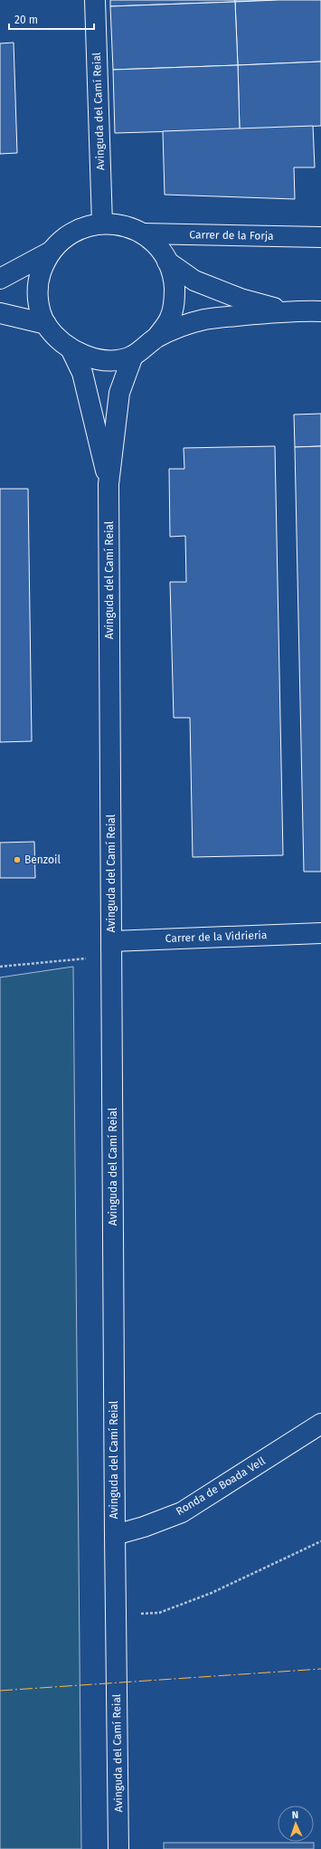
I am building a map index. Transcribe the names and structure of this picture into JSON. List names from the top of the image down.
{
  "streets": {
    "street": [
      "Avinguda del Camí Reial",
      "Carrer de la Forja",
      "Carrer de la Vidrieria",
      "Ronda de Boada Vell"
    ]
  },
  "crossings": [
    ["Avinguda del Camí Reial", "Carrer de la Vidrieria"],
    ["Avinguda del Camí Reial", "Ronda de Boada Vell"]
  ],
  "places": ["Benzoil"],
  "scale_bar": "20 m",
  "north": "top"
}
